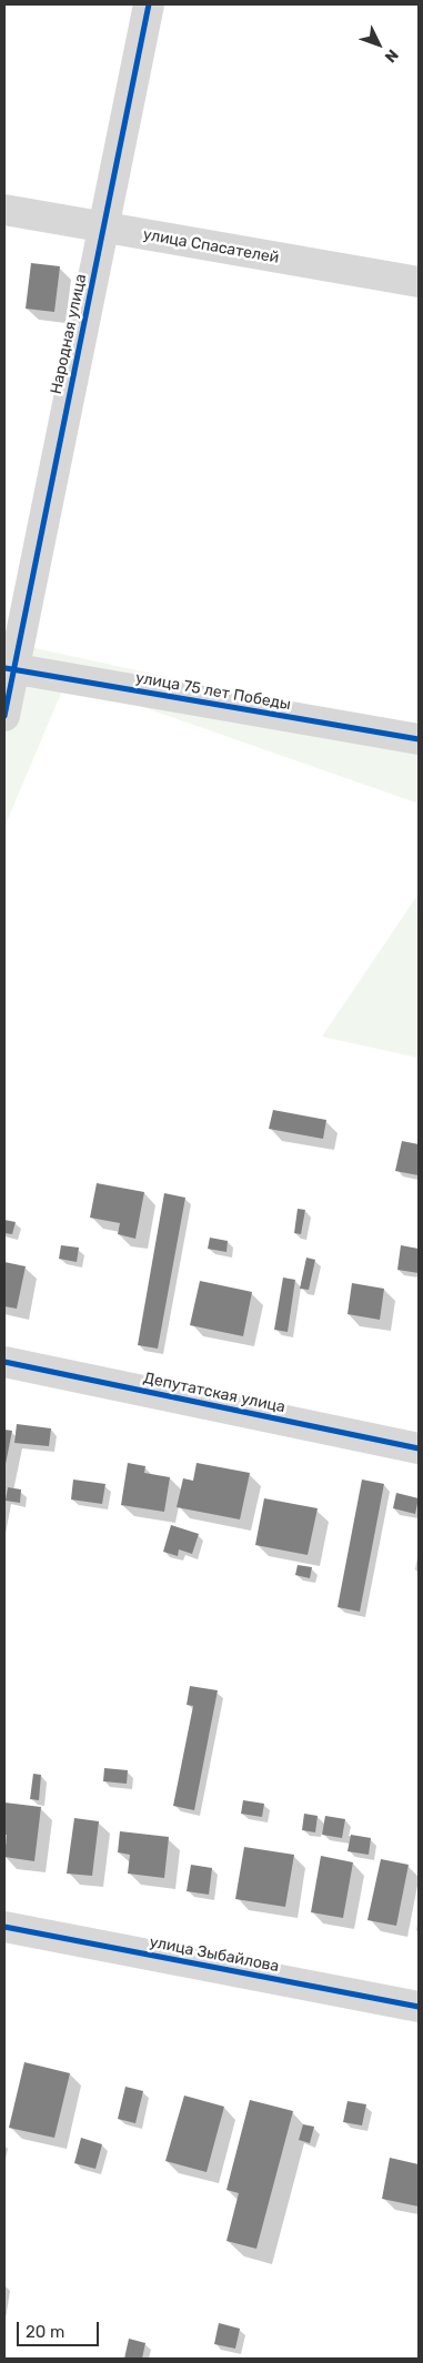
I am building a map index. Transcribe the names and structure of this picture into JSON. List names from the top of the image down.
{
  "streets": {
    "street": [
      "улица Спасателей",
      "Народная улица",
      "улица 75 лет Победы",
      "Депутатская улица",
      "улица Зыбайлова"
    ]
  },
  "crossings": [
    ["улица Спасателей", "Народная улица"],
    ["Народная улица", "улица 75 лет Победы"]
  ],
  "scale_bar": "20 m",
  "north": "bottom right"
}
